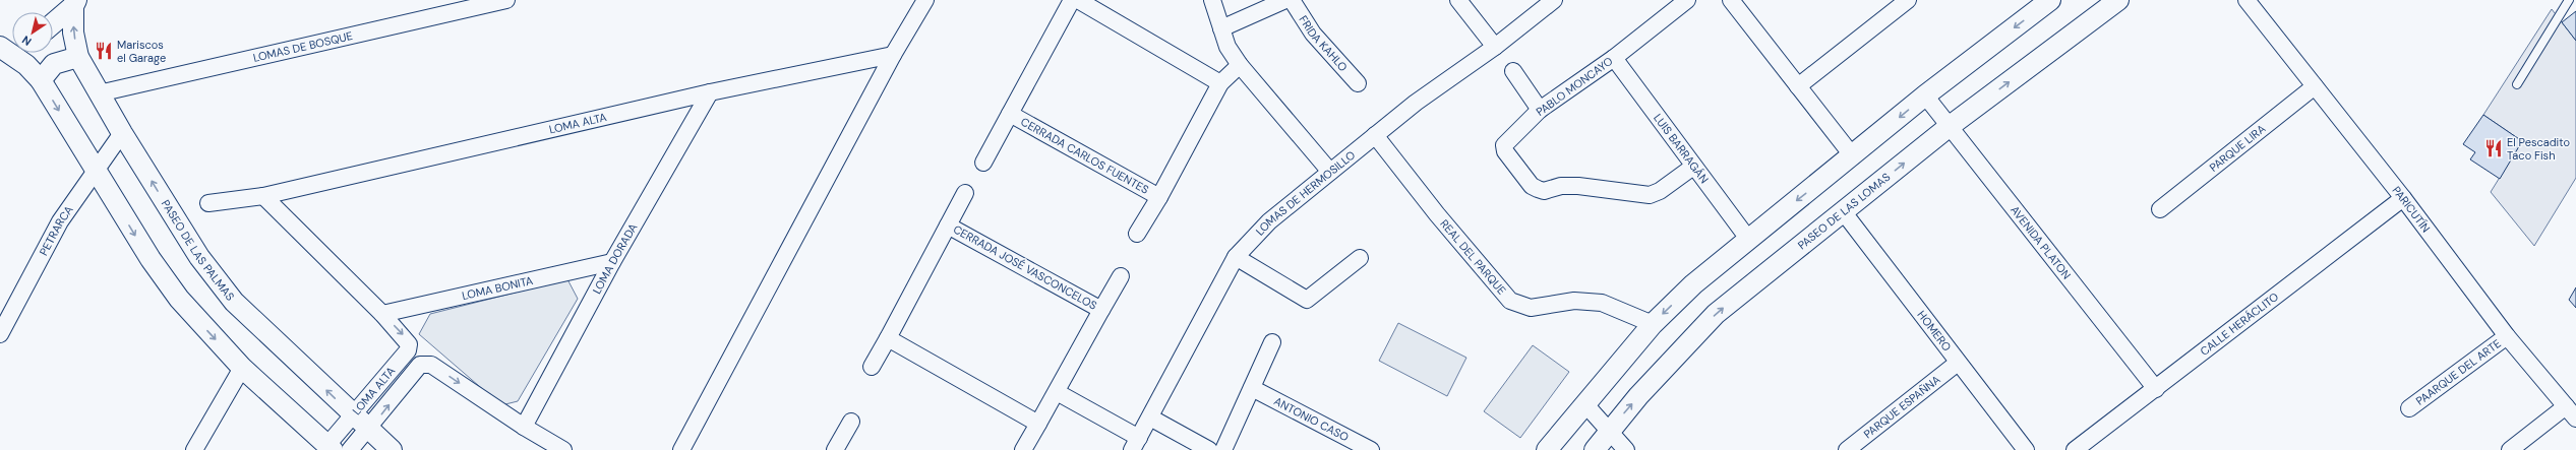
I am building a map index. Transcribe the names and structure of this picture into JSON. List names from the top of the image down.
{
  "streets": {
    "street": [
      "FRIDA KAHLO",
      "LOMAS DE BOSQUE",
      "PABLO MONCAYO",
      "LOMA ALTA",
      "PARQUE LIRA",
      "LUIS BARRAGÁN",
      "CERRADA CARLOS FUENTES",
      "LOMAS DE HERMOSILLO",
      "PARICUTÍN",
      "PASEO DE LAS LOMAS",
      "PETRARCA",
      "AVENIDA PLATON",
      "PASEO DE LAS PALMAS",
      "REAL DEL PARQUE",
      "LOMA DORADA",
      "CERRADA JOSÉ VASCONCELOS",
      "LOMA BONITA",
      "CALLE HERÁCLITO",
      "HOMERO",
      "PAARQUE DEL ARTE",
      "PARQUE ESPAÑNA",
      "ANTONIO CASO"
    ]
  },
  "crossings": [
    ["LOMAS DE BOSQUE", "PASEO DE LAS PALMAS"],
    ["PABLO MONCAYO", "LUIS BARRAGÁN"],
    ["LOMA ALTA", "PASEO DE LAS PALMAS"],
    ["LOMA ALTA", "LOMA DORADA"],
    ["LOMA ALTA", "LOMA BONITA"],
    ["PARQUE LIRA", "PARICUTÍN"],
    ["LOMAS DE HERMOSILLO", "REAL DEL PARQUE"],
    ["PARICUTÍN", "CALLE HERÁCLITO"],
    ["PARICUTÍN", "PAARQUE DEL ARTE"],
    ["PASEO DE LAS LOMAS", "AVENIDA PLATON"],
    ["PASEO DE LAS LOMAS", "HOMERO"],
    ["PETRARCA", "PASEO DE LAS PALMAS"],
    ["AVENIDA PLATON", "CALLE HERÁCLITO"],
    ["LOMA DORADA", "LOMA BONITA"],
    ["HOMERO", "PARQUE ESPAÑNA"]
  ],
  "places": {
    "restaurant": ["Mariscos el Garage", "El Pescadito Taco Fish"]
  },
  "north": "bottom left"
}
